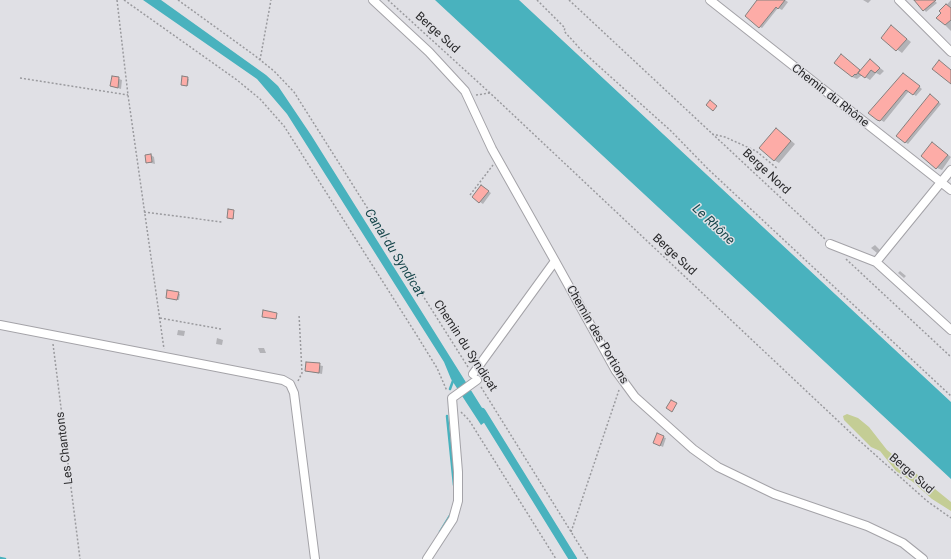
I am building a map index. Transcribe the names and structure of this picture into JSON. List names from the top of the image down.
{
  "streets": {
    "street": ["Chemin du Rhône", "Chemin des Portions"],
    "path": [
      "Berge Sud",
      "Berge Nord",
      "Chemin du Syndicat",
      "Les Chantons"
    ]
  },
  "water": ["Le Rhône", "Canal du Syndicat"]
}
